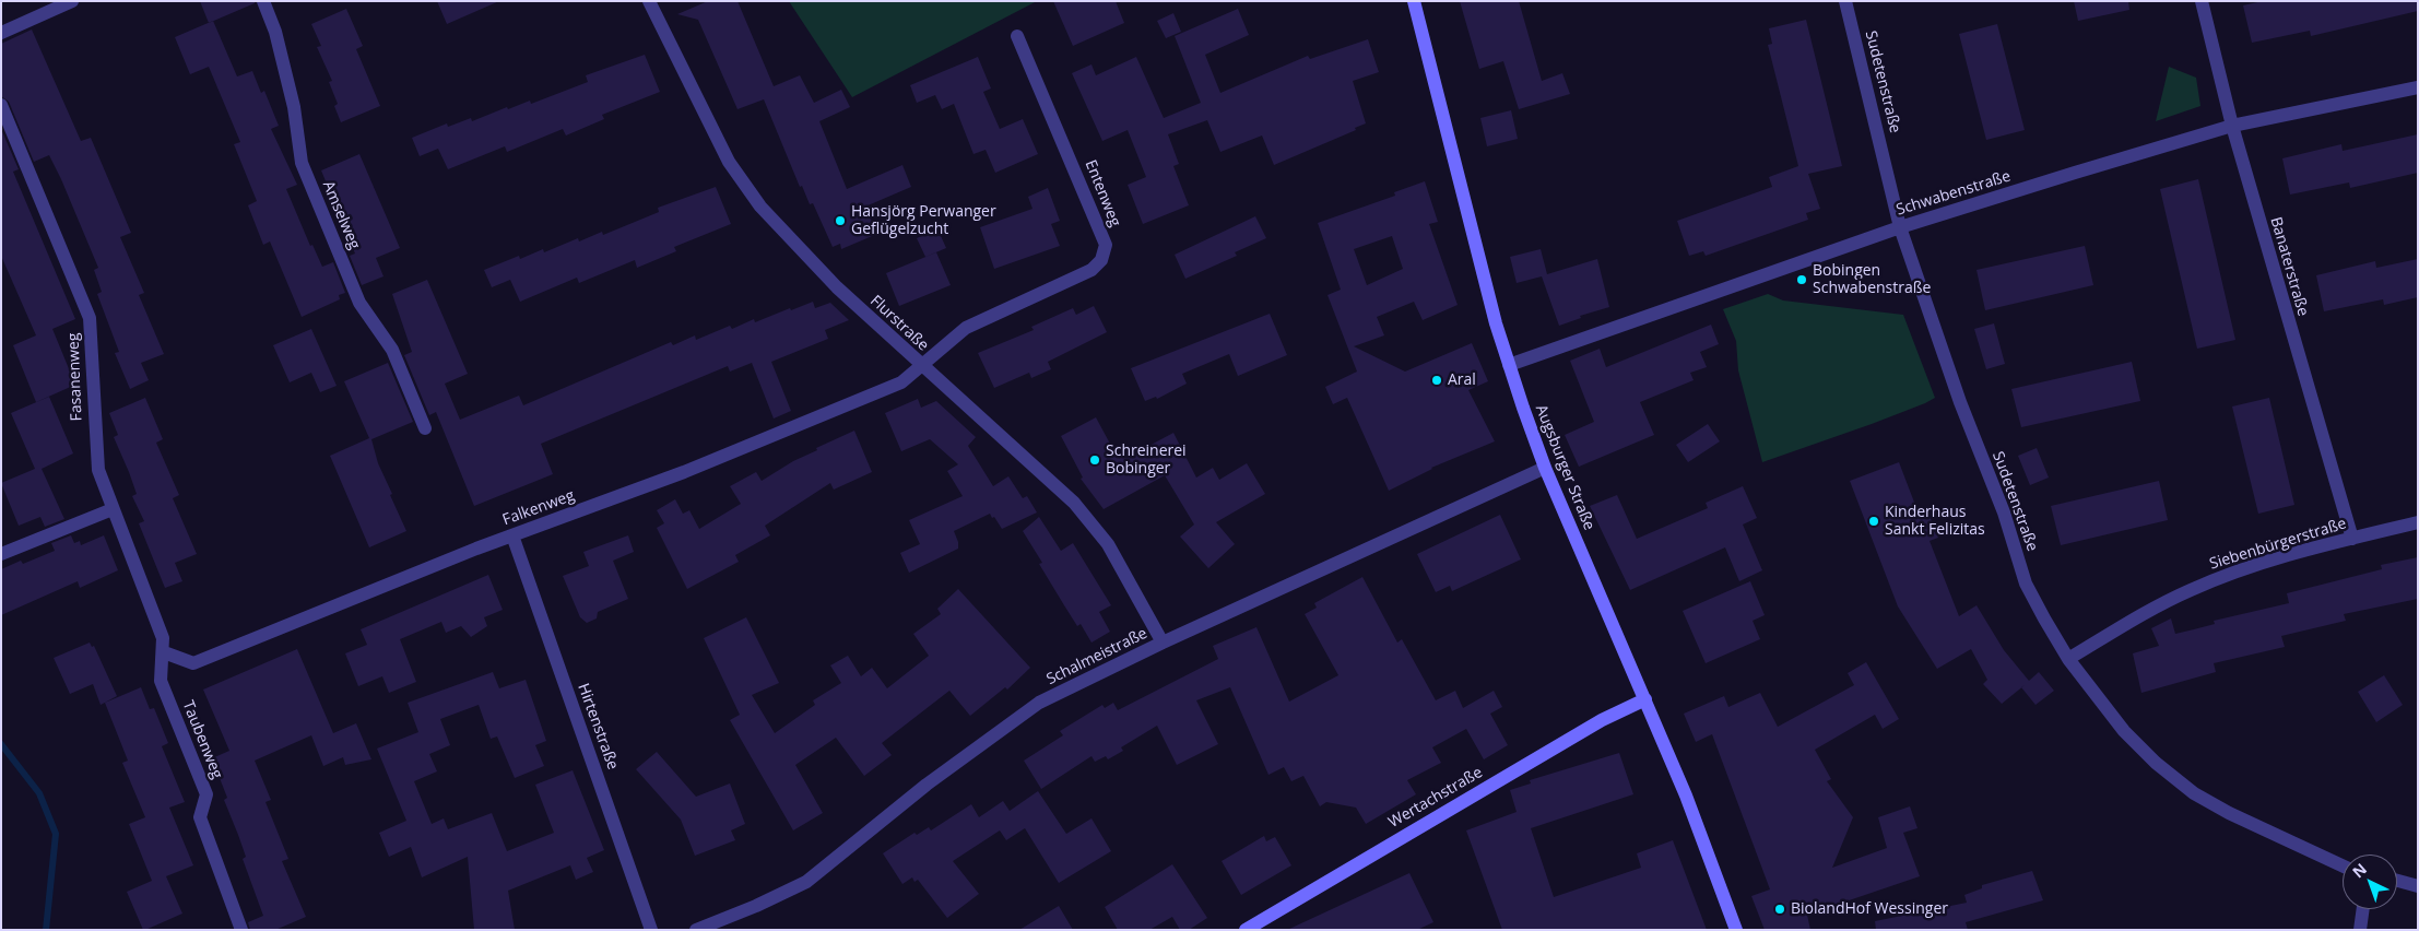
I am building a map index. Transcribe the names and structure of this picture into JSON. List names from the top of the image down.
{
  "streets": {
    "street": [
      "Sudetenstraße",
      "Entenweg",
      "Schwabenstraße",
      "Amselweg",
      "Banaterstraße",
      "Flurstraße",
      "Fasanenweg",
      "Augsburger Straße",
      "Falkenweg",
      "Siebenbürgerstraße",
      "Schalmeistraße",
      "Hirtenstraße",
      "Taubenweg",
      "Wertachstraße"
    ]
  },
  "crossings": [
    ["Sudetenstraße", "Schwabenstraße"],
    ["Sudetenstraße", "Siebenbürgerstraße"],
    ["Entenweg", "Flurstraße"],
    ["Entenweg", "Falkenweg"],
    ["Schwabenstraße", "Banaterstraße"],
    ["Schwabenstraße", "Augsburger Straße"],
    ["Banaterstraße", "Siebenbürgerstraße"],
    ["Flurstraße", "Falkenweg"],
    ["Flurstraße", "Schalmeistraße"],
    ["Fasanenweg", "Falkenweg"],
    ["Fasanenweg", "Taubenweg"],
    ["Augsburger Straße", "Schalmeistraße"],
    ["Augsburger Straße", "Wertachstraße"],
    ["Falkenweg", "Hirtenstraße"],
    ["Falkenweg", "Taubenweg"]
  ],
  "places": [
    "Hansjörg Perwanger Geflügelzucht",
    "Bobingen Schwabenstraße",
    "Aral",
    "Schreinerei Bobinger",
    "Kinderhaus Sankt Felizitas",
    "BiolandHof Wessinger"
  ],
  "north": "top left"
}
